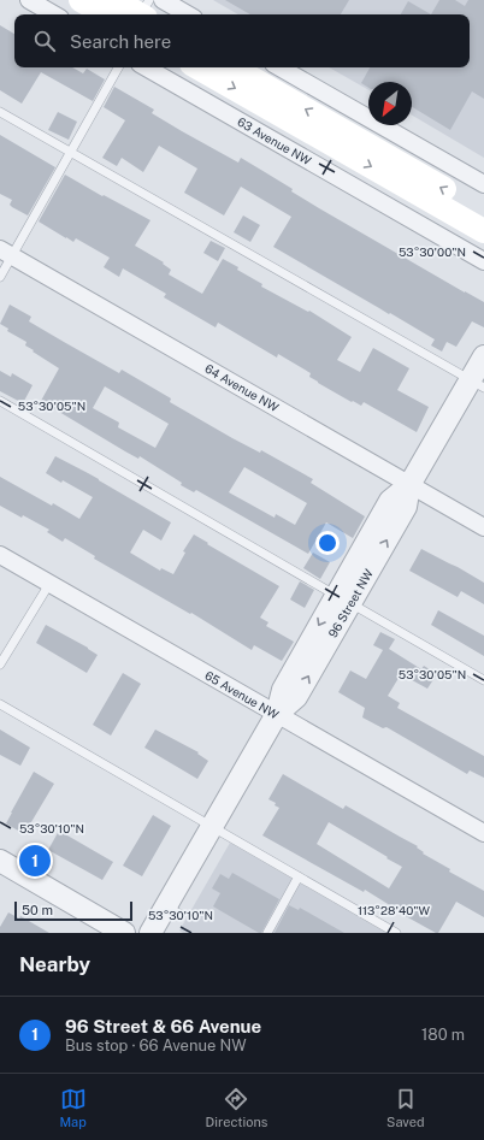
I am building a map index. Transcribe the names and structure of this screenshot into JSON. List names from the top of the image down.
{
  "streets": {
    "street": [
      "63 Avenue NW",
      "64 Avenue NW",
      "96 Street NW",
      "65 Avenue NW"
    ]
  },
  "crossings": [
    ["64 Avenue NW", "96 Street NW"],
    ["96 Street NW", "65 Avenue NW"]
  ],
  "scale_bar": "50 m",
  "north": "bottom left",
  "page": {
    "search": "Search here",
    "pins": "1",
    "scale": "50 m",
    "heading": "Nearby",
    "list": [
      {
        "mark": "1",
        "name": "96 Street & 66 Avenue",
        "note": "Bus stop · 66 Avenue NW",
        "value": "180 m"
      }
    ],
    "nav": ["Map", "Directions", "Saved"]
  },
  "coordinates": [
    "53°30'00\"N",
    "53°30'05\"N",
    "53°30'10\"N",
    "113°28'40\"W"
  ]
}
